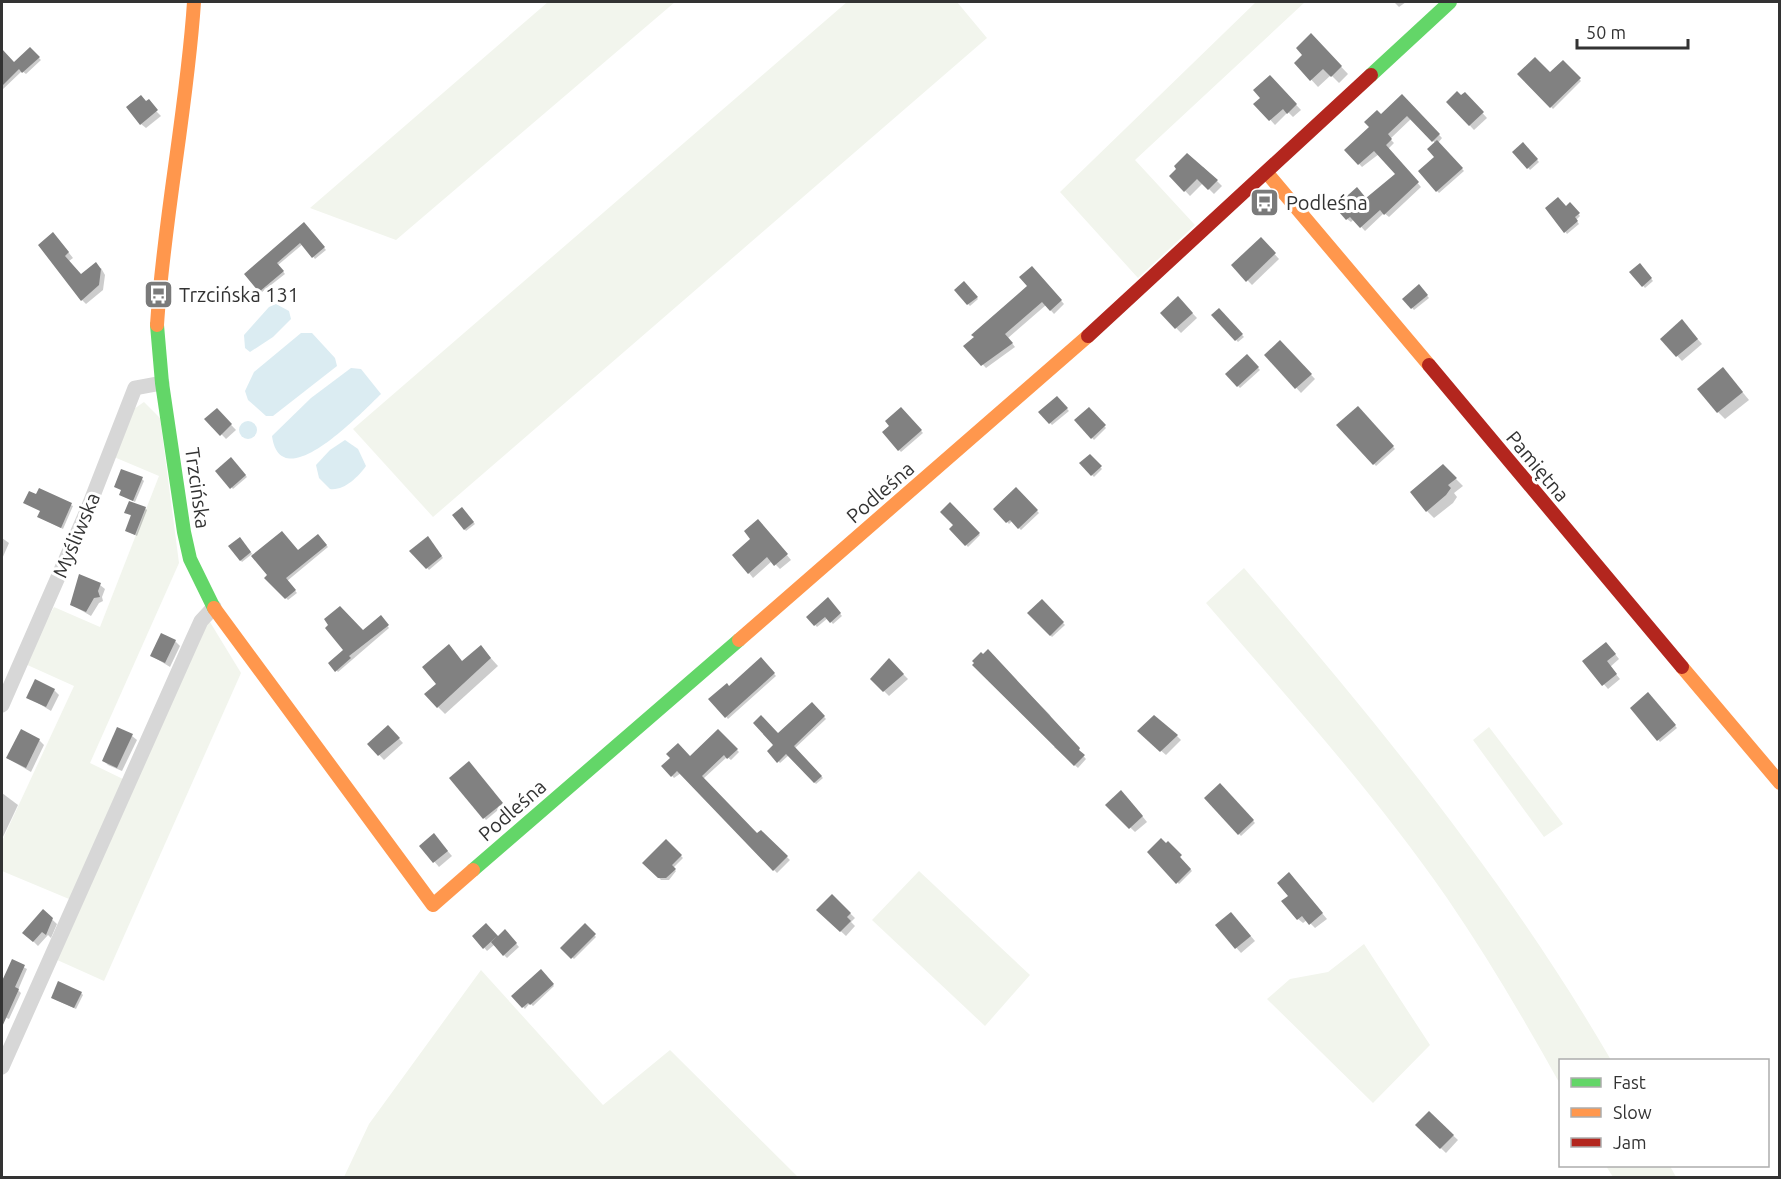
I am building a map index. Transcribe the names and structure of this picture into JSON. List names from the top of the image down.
{
  "streets": {
    "street": [
      "Pamiętna",
      "Trzcińska",
      "Podleśna",
      "Myśliwska"
    ]
  },
  "crossings": [
    ["Pamiętna", "Podleśna"],
    ["Trzcińska", "Podleśna"],
    ["Trzcińska", "Myśliwska"]
  ],
  "places": {
    "bus stop": ["Podleśna", "Trzcińska 131"]
  },
  "legend": ["Fast", "Slow", "Jam"],
  "scale_bar": "50 m"
}
